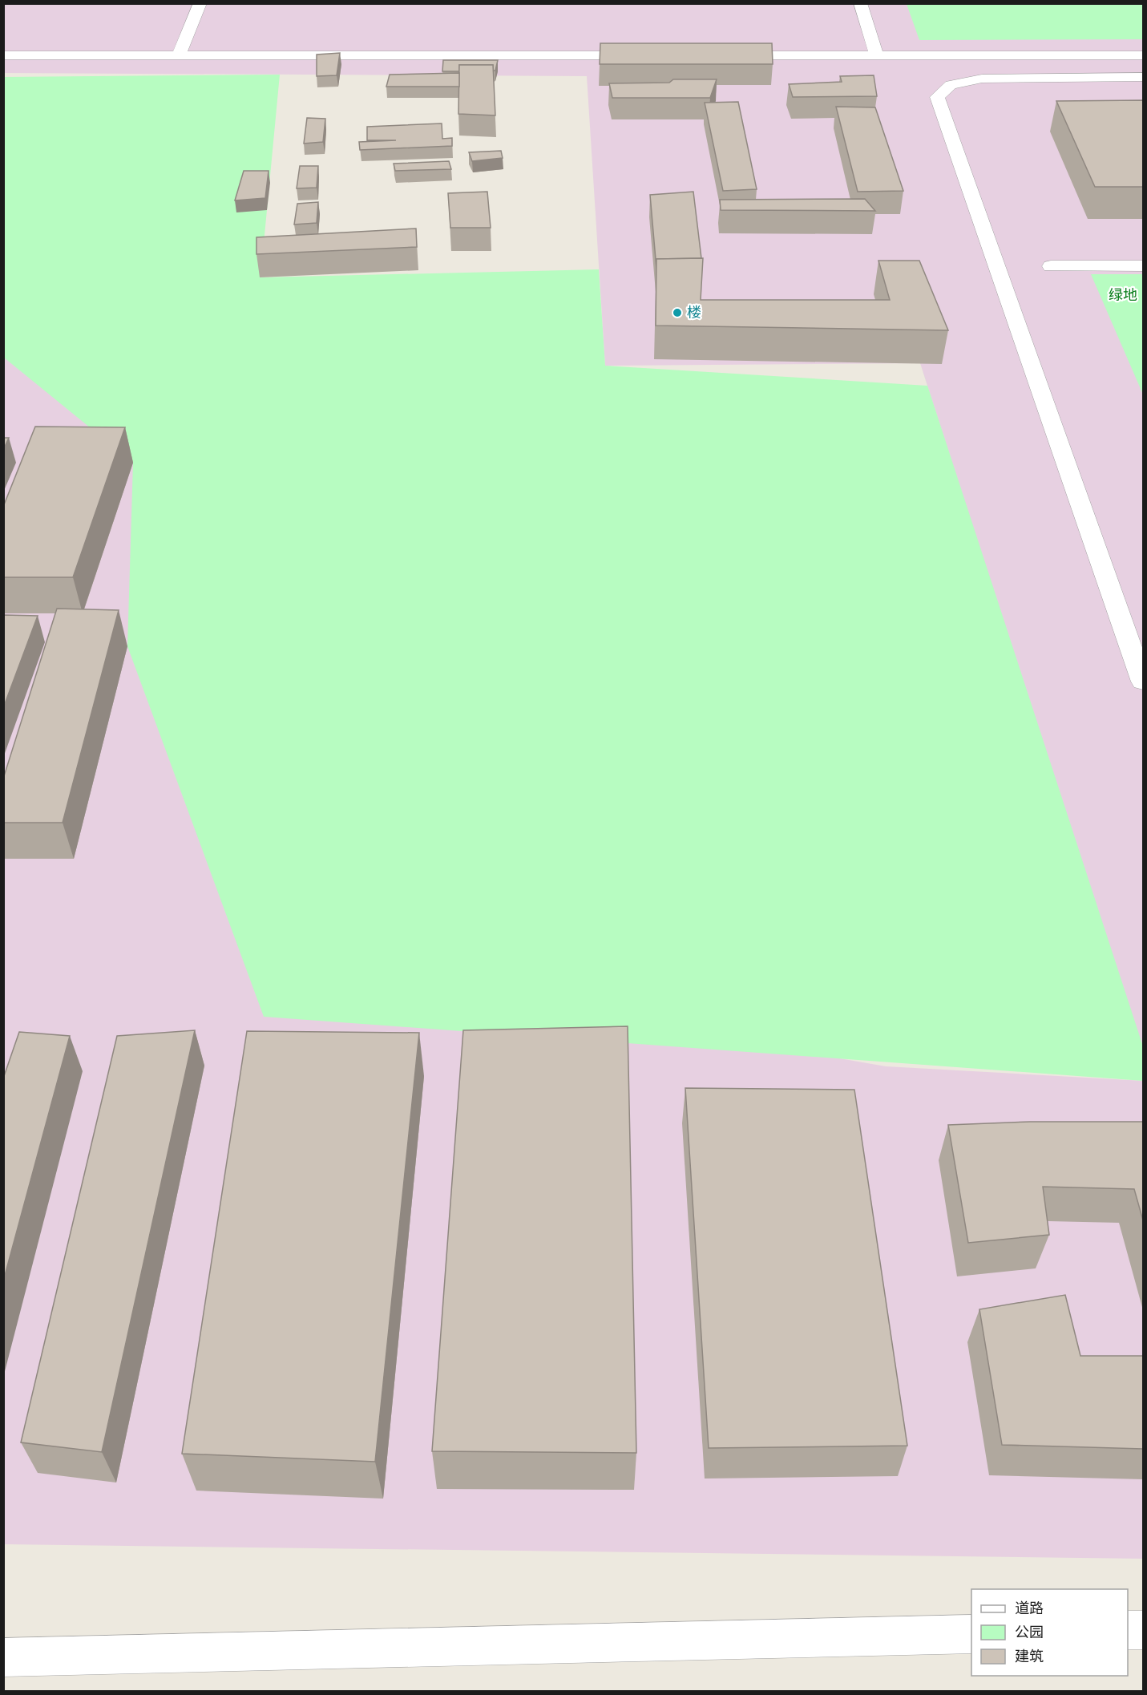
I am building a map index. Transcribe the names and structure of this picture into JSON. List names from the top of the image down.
{
  "parks": ["绿地"],
  "places": ["楼"],
  "legend": ["道路", "公园", "建筑"]
}
